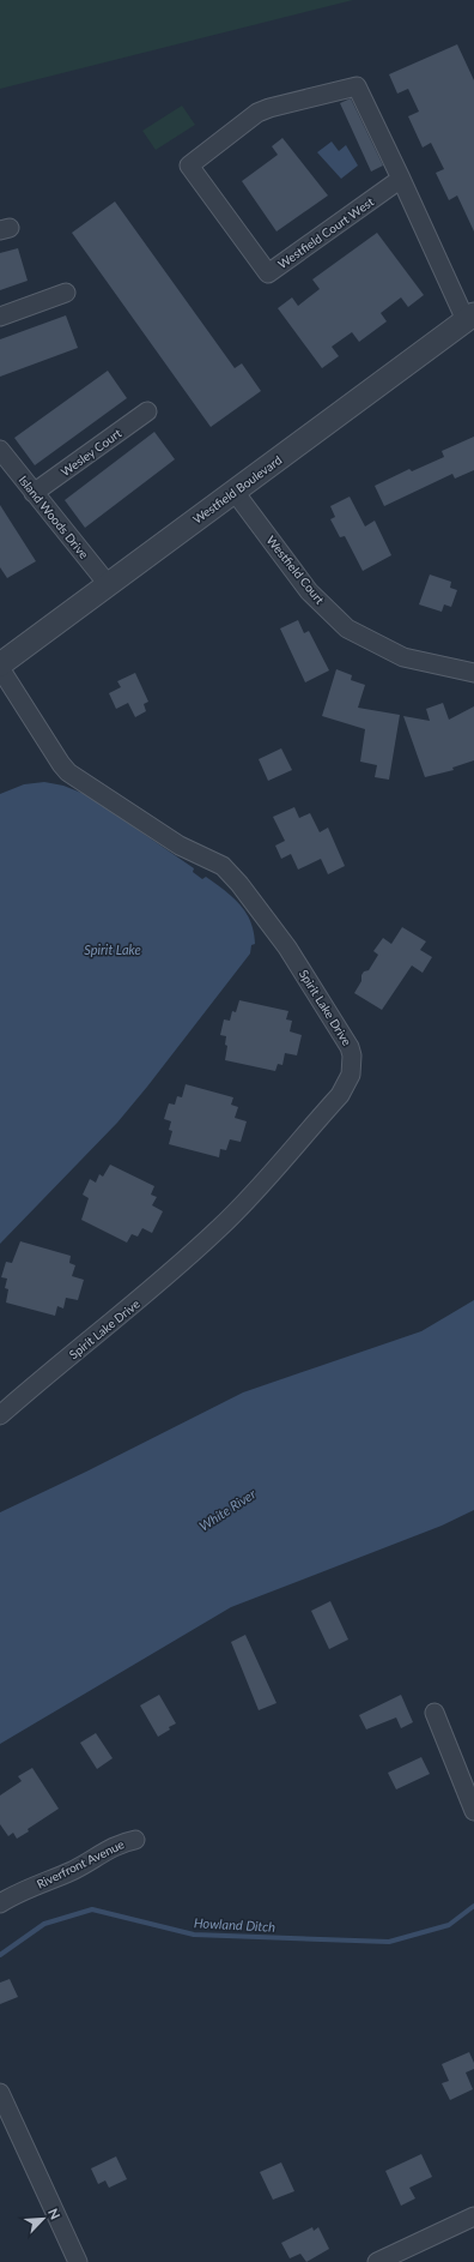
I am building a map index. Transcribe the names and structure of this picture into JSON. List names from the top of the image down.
{
  "streets": {
    "street": [
      "Westfield Court West",
      "Wesley Court",
      "Westfield Boulevard",
      "Island Woods Drive",
      "Westfield Court",
      "Spirit Lake Drive",
      "Riverfront Avenue"
    ]
  },
  "crossings": [
    ["Westfield Court West", "Westfield Boulevard"],
    ["Wesley Court", "Island Woods Drive"],
    ["Westfield Boulevard", "Island Woods Drive"],
    ["Westfield Boulevard", "Westfield Court"]
  ],
  "water": ["Spirit Lake", "White River", "Howland Ditch"],
  "north": "top right"
}
